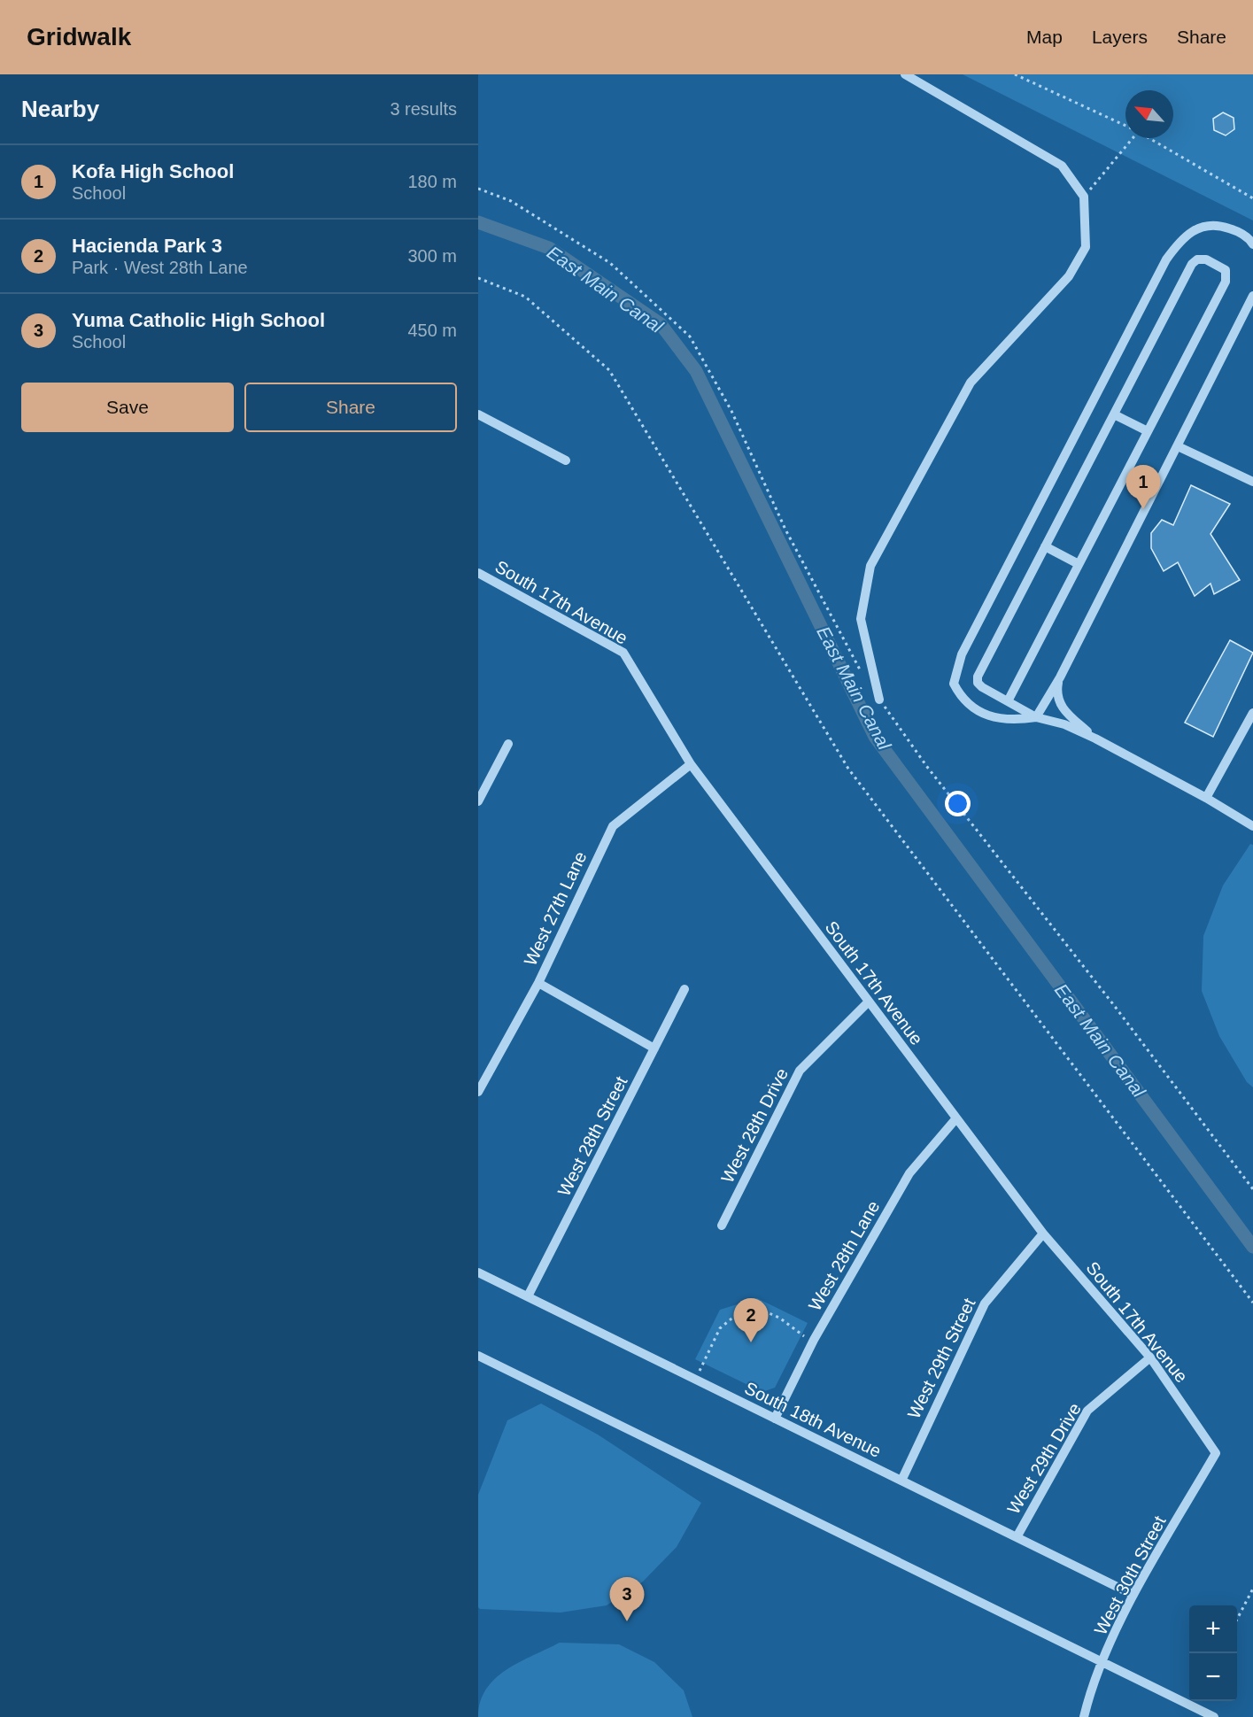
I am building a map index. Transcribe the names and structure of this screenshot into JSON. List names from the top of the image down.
{
  "streets": {
    "street": [
      "South 17th Avenue",
      "West 27th Lane",
      "West 28th Drive",
      "West 28th Street",
      "West 28th Lane",
      "West 29th Street",
      "South 18th Avenue",
      "West 29th Drive",
      "West 30th Street"
    ]
  },
  "crossings": [
    ["South 17th Avenue", "West 27th Lane"],
    ["South 17th Avenue", "West 28th Drive"],
    ["South 17th Avenue", "West 28th Lane"],
    ["South 17th Avenue", "West 29th Street"],
    ["South 17th Avenue", "West 29th Drive"],
    ["South 17th Avenue", "West 30th Street"],
    ["West 28th Street", "South 18th Avenue"],
    ["West 28th Lane", "South 18th Avenue"],
    ["West 29th Street", "South 18th Avenue"],
    ["South 18th Avenue", "West 29th Drive"],
    ["South 18th Avenue", "West 30th Street"]
  ],
  "water": ["East Main Canal"],
  "north": "top left",
  "page": {
    "header": "Gridwalk",
    "nav": ["Map", "Layers", "Share"],
    "heading": ["Nearby", "3 results"],
    "list": [
      {
        "mark": "1",
        "name": "Kofa High School",
        "note": "School",
        "value": "180 m"
      },
      {
        "mark": "2",
        "name": "Hacienda Park 3",
        "note": "Park · West 28th Lane",
        "value": "300 m"
      },
      {
        "mark": "3",
        "name": "Yuma Catholic High School",
        "note": "School",
        "value": "450 m"
      }
    ],
    "buttons": ["Save", "Share"],
    "pins": ["1", "2", "3"],
    "map_buttons": ["+", "−"]
  }
}
